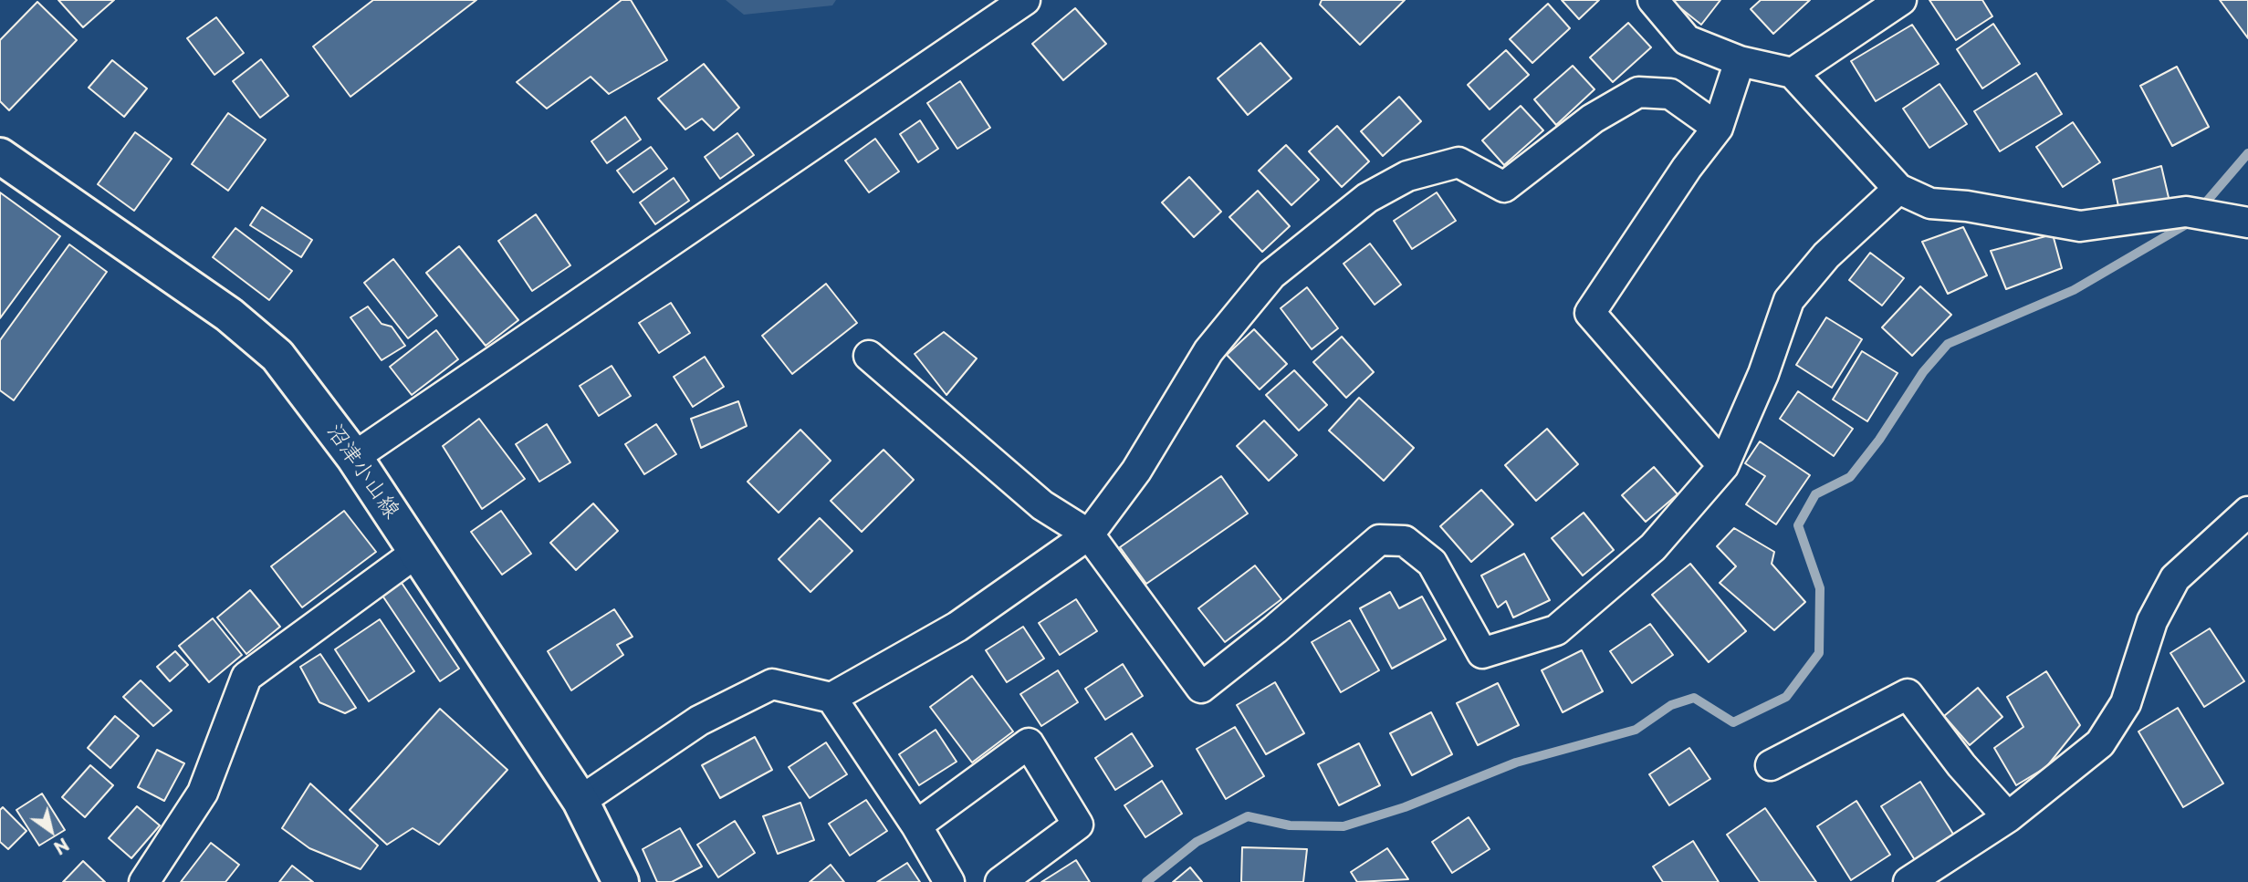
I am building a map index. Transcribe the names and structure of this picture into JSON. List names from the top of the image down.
{
  "streets": {
    "main road": ["沼津小山線"]
  },
  "north": "bottom right"
}
